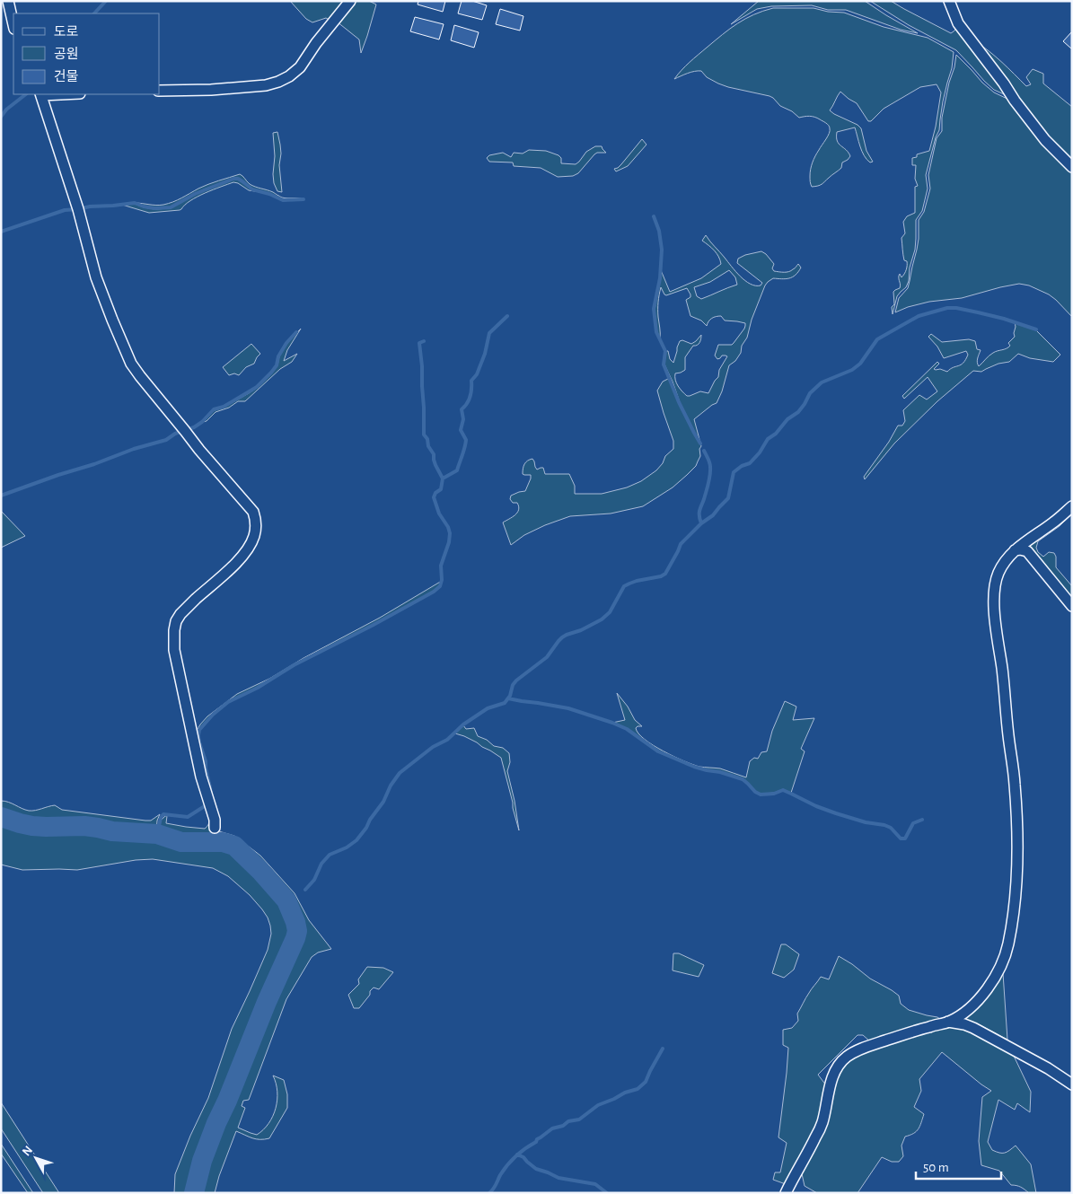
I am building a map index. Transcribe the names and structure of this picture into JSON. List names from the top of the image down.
{
  "legend": ["도로", "공원", "건물"],
  "scale_bar": "50 m",
  "north": "top left"
}
